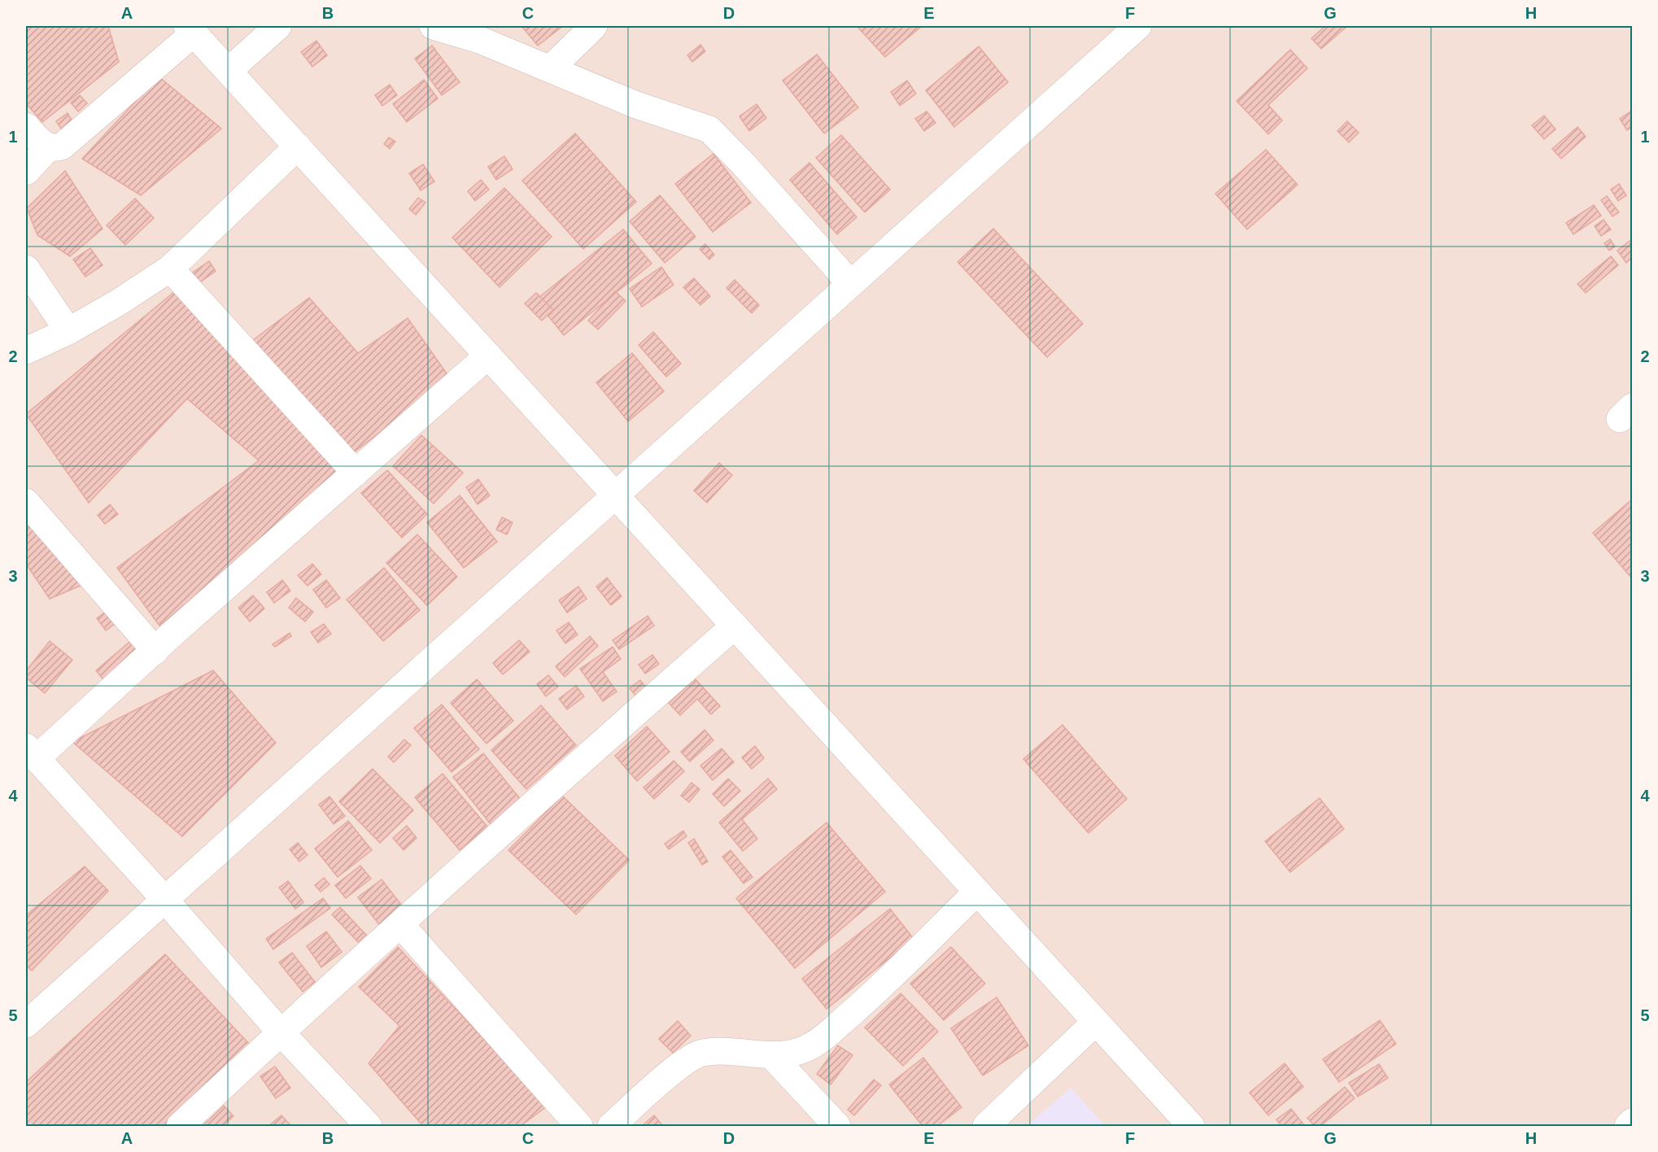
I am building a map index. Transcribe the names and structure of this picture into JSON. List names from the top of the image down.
{
  "grid": {
    "columns": [
      "A",
      "B",
      "C",
      "D",
      "E",
      "F",
      "G",
      "H"
    ],
    "rows": [
      "1",
      "2",
      "3",
      "4",
      "5"
    ]
  }
}
